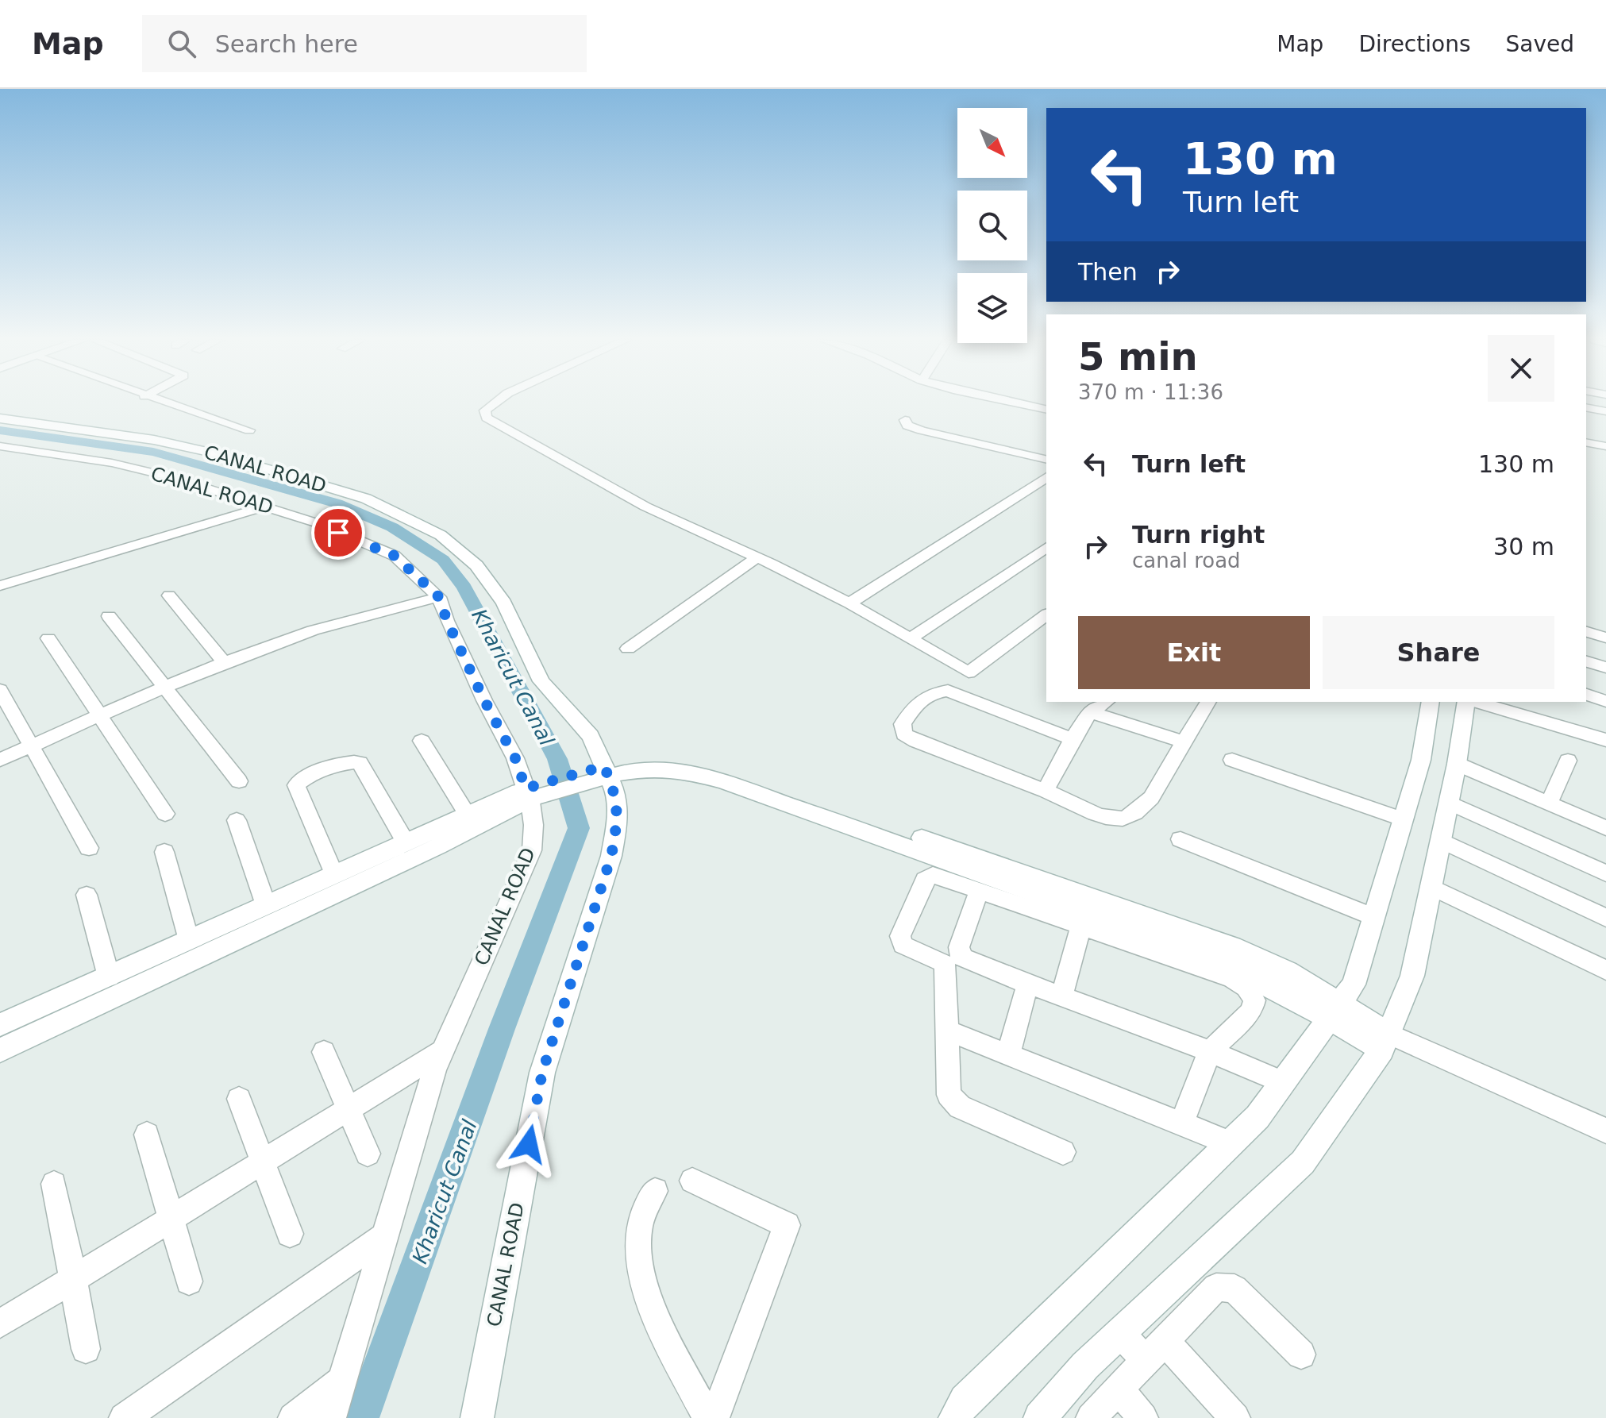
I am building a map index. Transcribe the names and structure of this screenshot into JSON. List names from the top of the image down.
{
  "streets": {
    "street": ["CANAL ROAD"]
  },
  "water": ["Kharicut Canal"],
  "north": "bottom right",
  "page": {
    "header": "Map",
    "search": "Search here",
    "nav": ["Map", "Directions", "Saved"],
    "turn": ["130 m", "Turn left"],
    "then": "Then",
    "heading": ["5 min", "370 m · 11:36"],
    "list": [
      {
        "name": "Turn left",
        "value": "130 m"
      },
      {
        "name": "Turn right",
        "note": "canal road",
        "value": "30 m"
      }
    ],
    "buttons": ["Exit", "Share"]
  }
}
